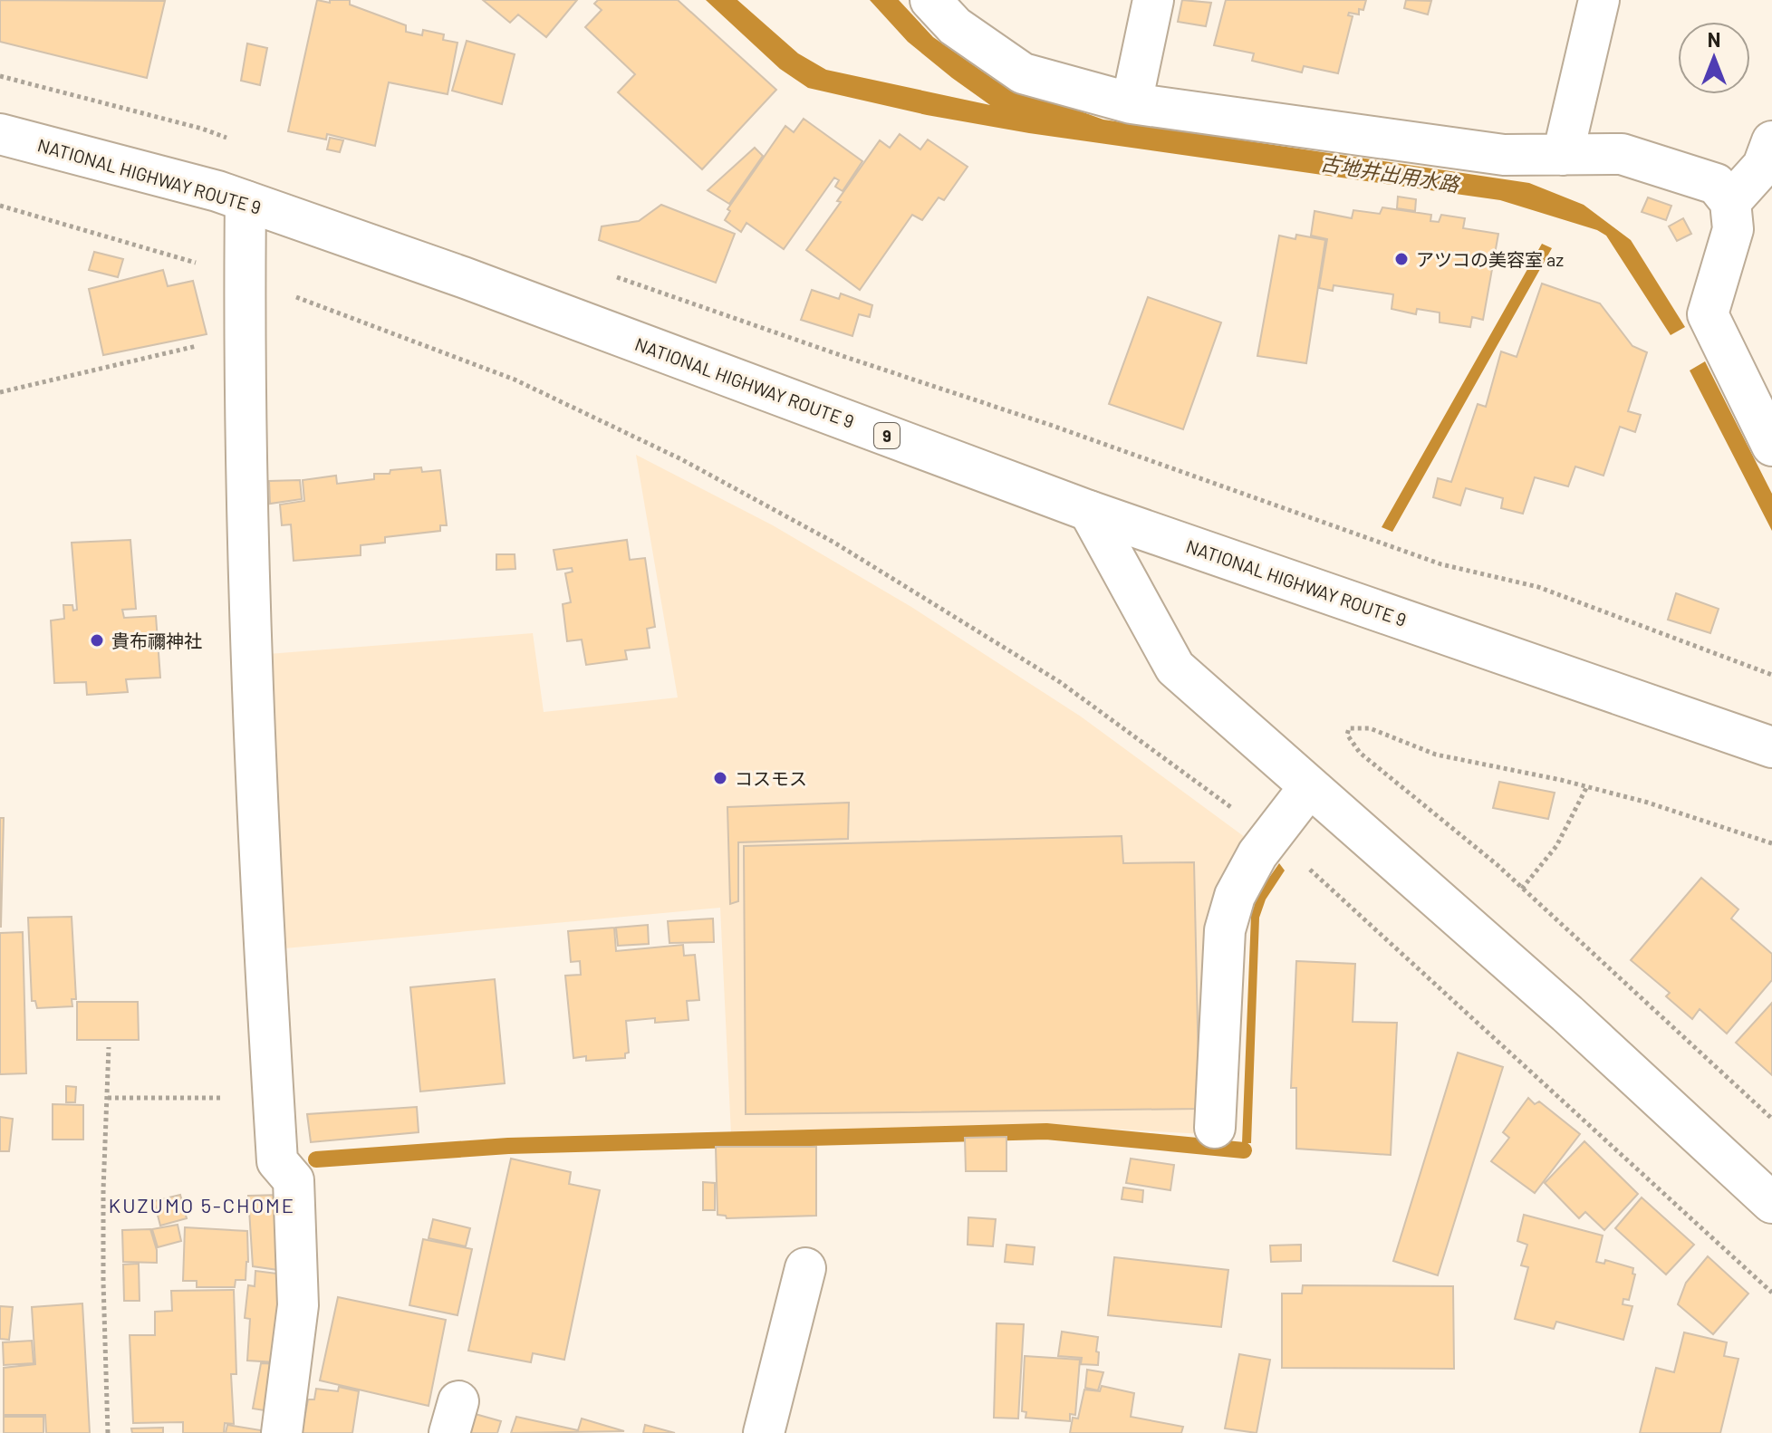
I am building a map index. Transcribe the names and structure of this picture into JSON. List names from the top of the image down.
{
  "streets": {
    "main road": ["NATIONAL HIGHWAY ROUTE 9", "9"]
  },
  "districts": ["KUZUMO 5-CHOME"],
  "water": ["古地井出用水路"],
  "places": ["アツコの美容室 az", "貴布禰神社", "コスモス"],
  "north": "top"
}
